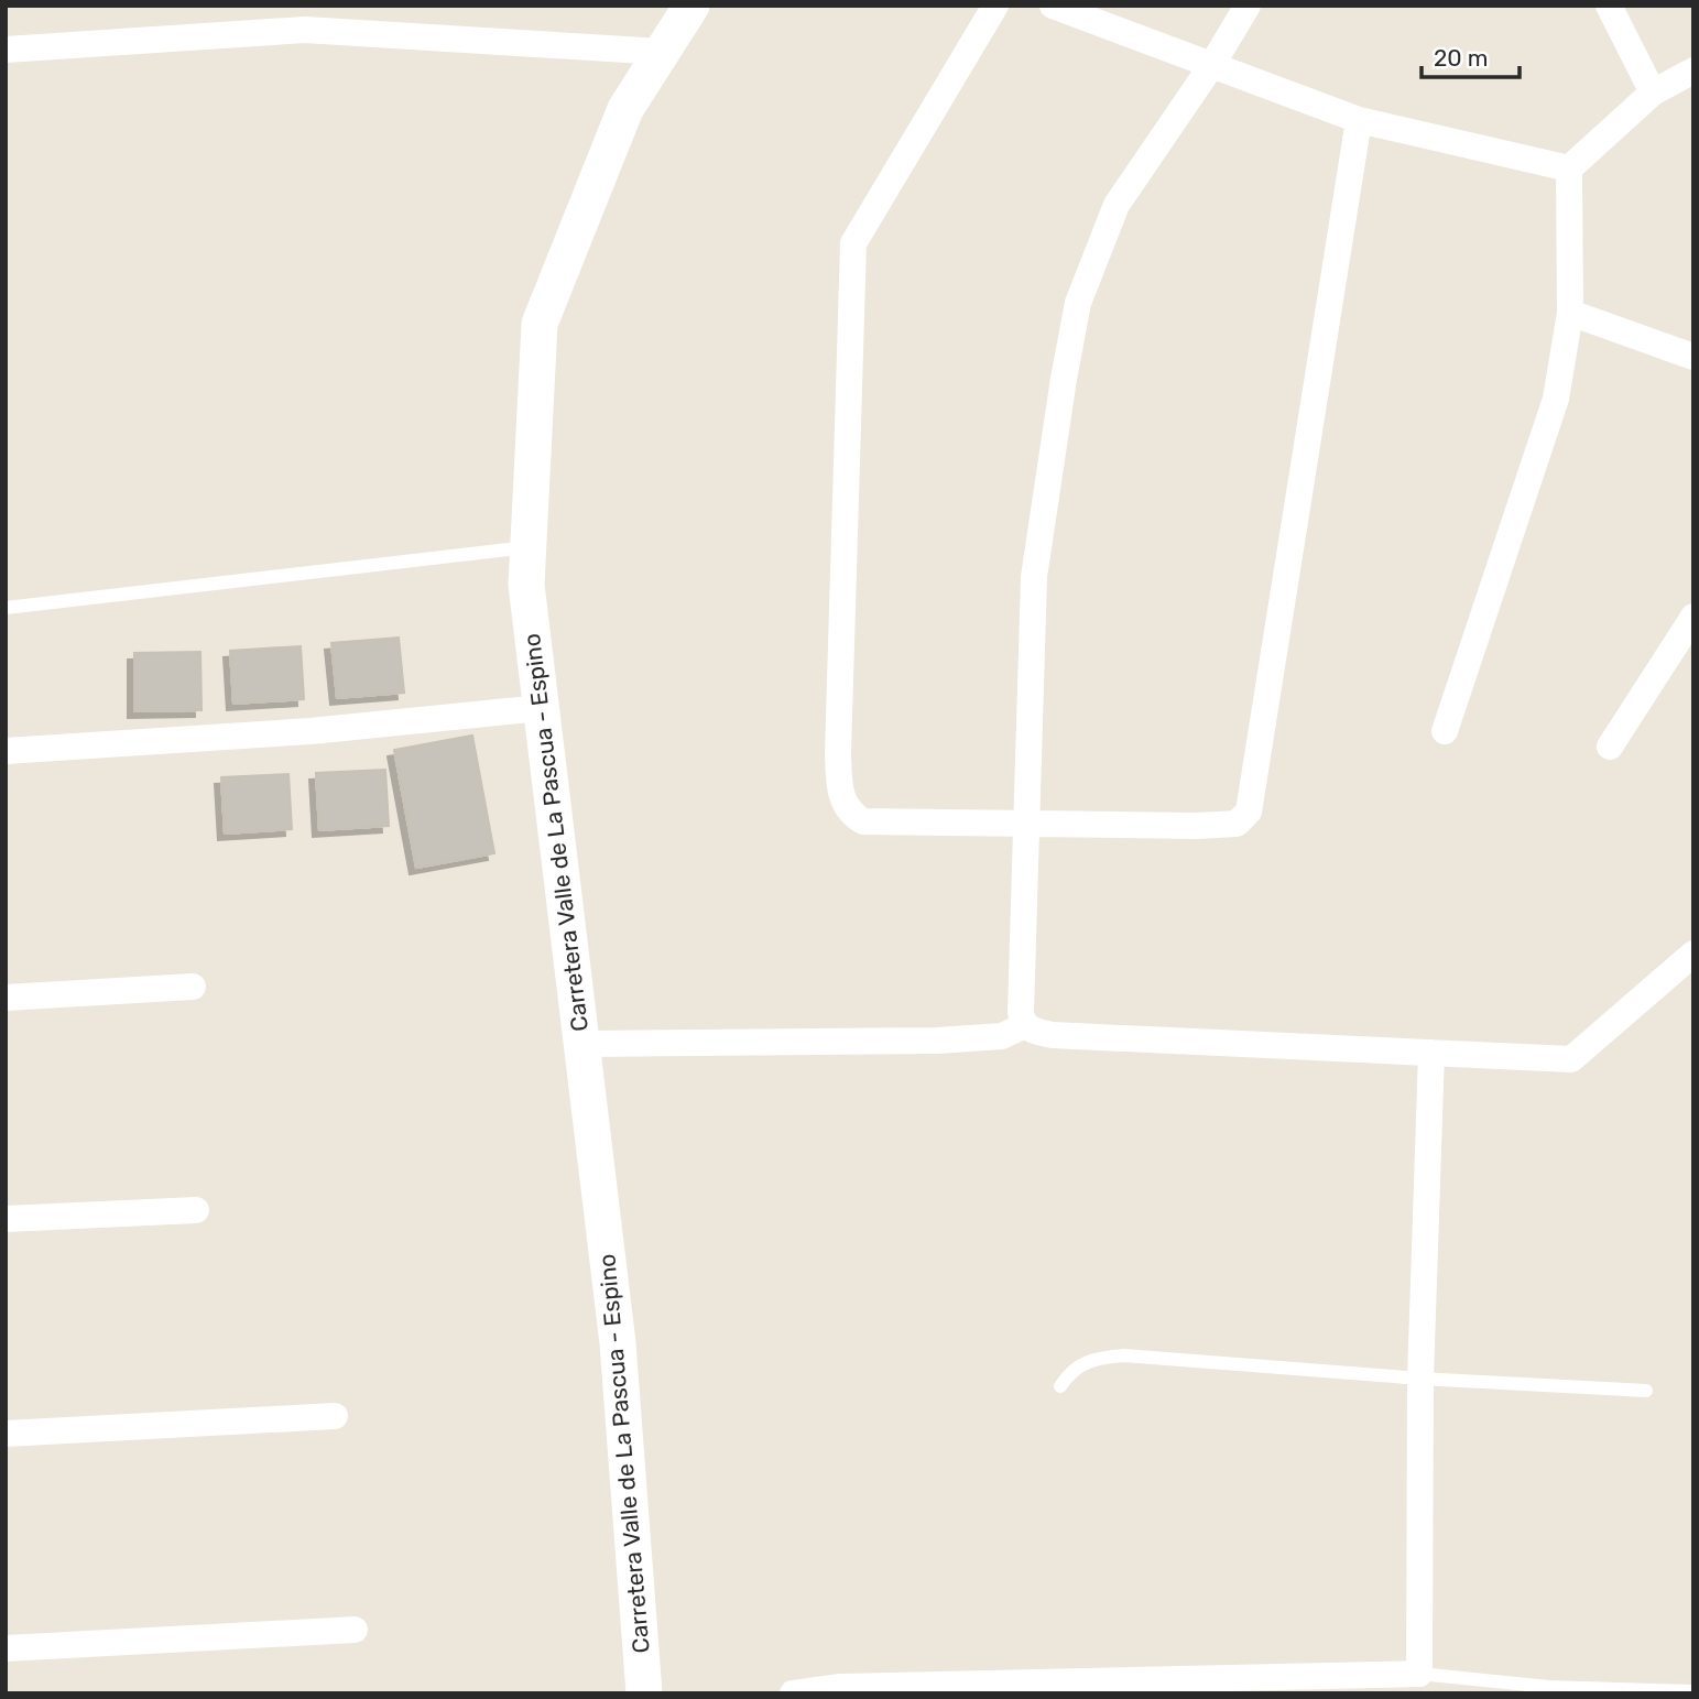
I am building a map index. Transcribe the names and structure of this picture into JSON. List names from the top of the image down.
{
  "streets": {
    "main road": ["Carretera Valle de La Pascua - Espino"]
  },
  "scale_bar": "20 m"
}
